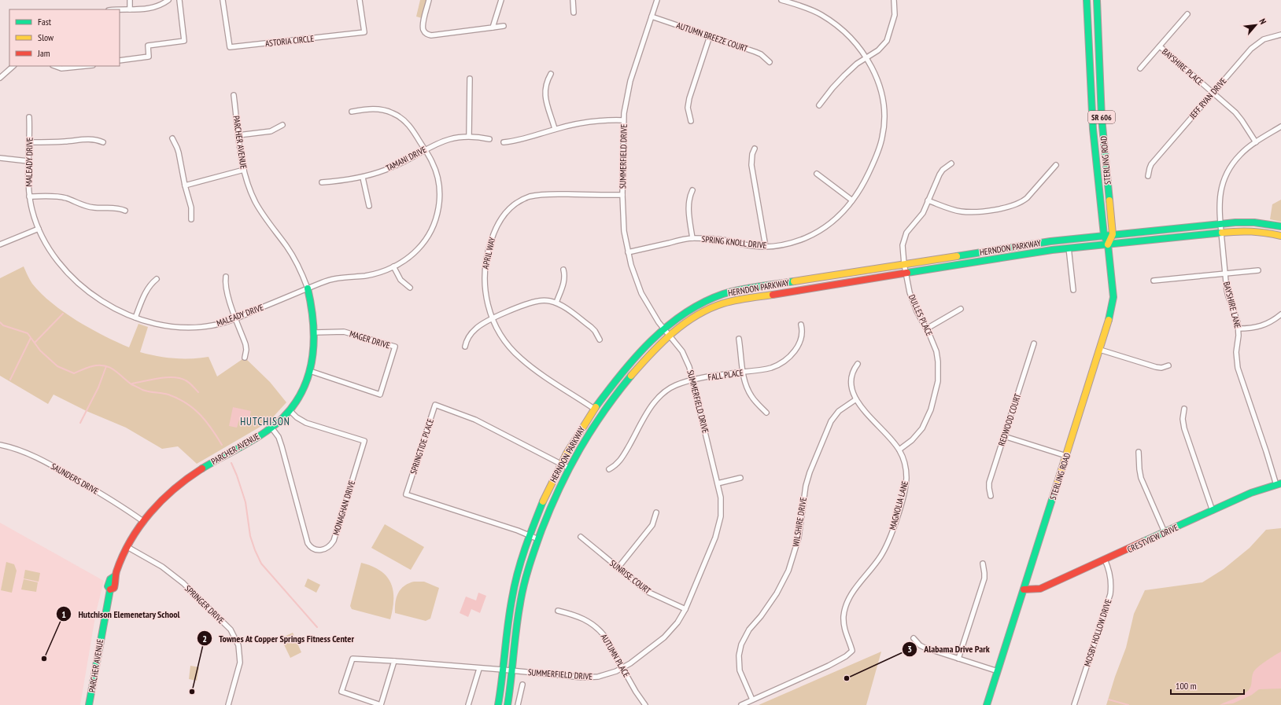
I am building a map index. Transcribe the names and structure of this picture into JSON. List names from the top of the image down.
{
  "streets": {
    "main road": [
      "SR 606",
      "PARCHER AVENUE",
      "STERLING ROAD",
      "HERNDON PARKWAY",
      "CRESTVIEW DRIVE"
    ],
    "street": [
      "AUTUMN BREEZE COURT",
      "ASTORIA CIRCLE",
      "BAYSHIRE PLACE",
      "JEFF RYAN DRIVE",
      "SUMMERFIELD DRIVE",
      "TAMANI DRIVE",
      "MALEADY DRIVE",
      "SPRING KNOLL DRIVE",
      "APRIL WAY",
      "BAYSHIRE LANE",
      "DULLES PLACE",
      "MAGER DRIVE",
      "FALL PLACE",
      "REDWOOD COURT",
      "SPRINGTIDE PLACE",
      "SAUNDERS DRIVE",
      "MAGNOLIA LANE",
      "MONAGHAN DRIVE",
      "WILSHIRE DRIVE",
      "SUNRISE COURT",
      "SPRINGER DRIVE",
      "MOSBY HOLLOW DRIVE",
      "AUTUMN PLACE"
    ]
  },
  "crossings": [
    ["AUTUMN BREEZE COURT", "SUMMERFIELD DRIVE"],
    ["BAYSHIRE PLACE", "JEFF RYAN DRIVE"],
    ["BAYSHIRE PLACE", "BAYSHIRE LANE"],
    ["PARCHER AVENUE", "MALEADY DRIVE"],
    ["PARCHER AVENUE", "MAGER DRIVE"],
    ["PARCHER AVENUE", "SAUNDERS DRIVE"],
    ["PARCHER AVENUE", "MONAGHAN DRIVE"],
    ["PARCHER AVENUE", "SPRINGER DRIVE"],
    ["SUMMERFIELD DRIVE", "SPRING KNOLL DRIVE"],
    ["SUMMERFIELD DRIVE", "HERNDON PARKWAY"],
    ["SUMMERFIELD DRIVE", "APRIL WAY"],
    ["SUMMERFIELD DRIVE", "FALL PLACE"],
    ["SUMMERFIELD DRIVE", "SUNRISE COURT"],
    ["SUMMERFIELD DRIVE", "AUTUMN PLACE"],
    ["TAMANI DRIVE", "MALEADY DRIVE"],
    ["STERLING ROAD", "HERNDON PARKWAY"],
    ["STERLING ROAD", "CRESTVIEW DRIVE"],
    ["HERNDON PARKWAY", "APRIL WAY"],
    ["HERNDON PARKWAY", "BAYSHIRE LANE"],
    ["HERNDON PARKWAY", "DULLES PLACE"],
    ["HERNDON PARKWAY", "SPRINGTIDE PLACE"],
    ["BAYSHIRE LANE", "CRESTVIEW DRIVE"],
    ["DULLES PLACE", "MAGNOLIA LANE"],
    ["MAGNOLIA LANE", "WILSHIRE DRIVE"],
    ["CRESTVIEW DRIVE", "MOSBY HOLLOW DRIVE"]
  ],
  "districts": ["HUTCHISON"],
  "places": ["Hutchison Elemenetary School", "Alabama Drive Park", "Townes At Copper Springs Fitness Center"],
  "legend": ["Fast", "Slow", "Jam"],
  "scale_bar": "100 m",
  "north": "top right"
}
